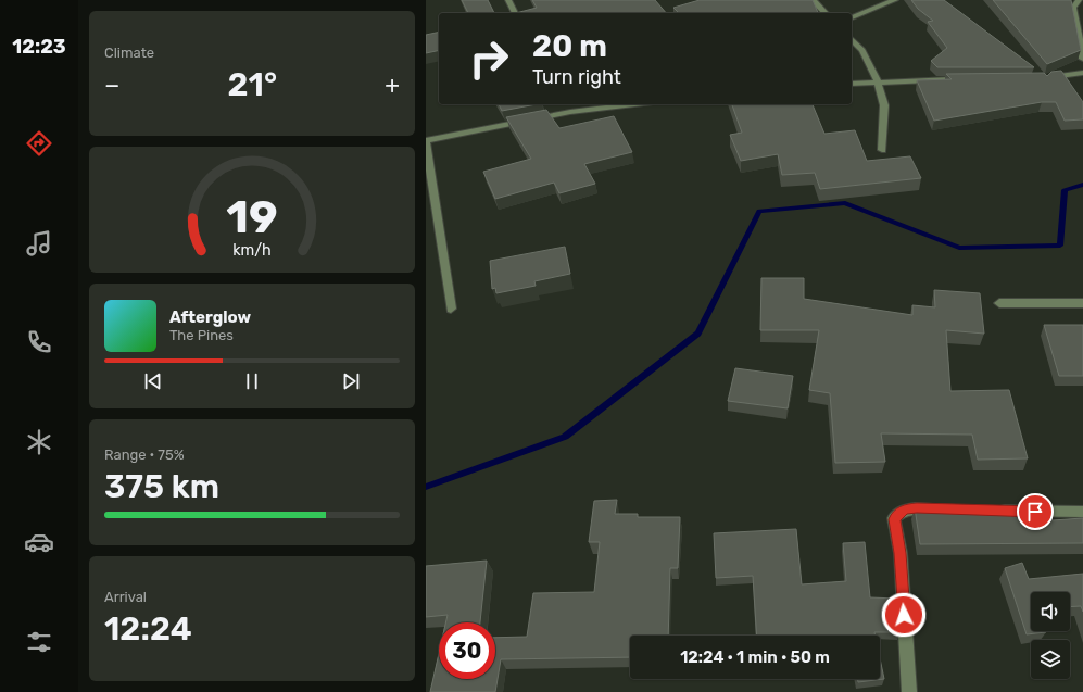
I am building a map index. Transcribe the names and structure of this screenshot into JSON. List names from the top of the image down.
{
  "page": {
    "tabs": "12:23",
    "tile": [
      "Climate",
      ["Range · 75%", "375 km"],
      ["Arrival", "12:24"]
    ],
    "turn": ["20 m", "Turn right"],
    "heat": ["−", "21°", "+"],
    "song": ["Afterglow", "The Pines"],
    "limit": "30",
    "trip": "12:24 · 1 min · 50 m",
    "gauge": ["19", "km/h"]
  }
}
